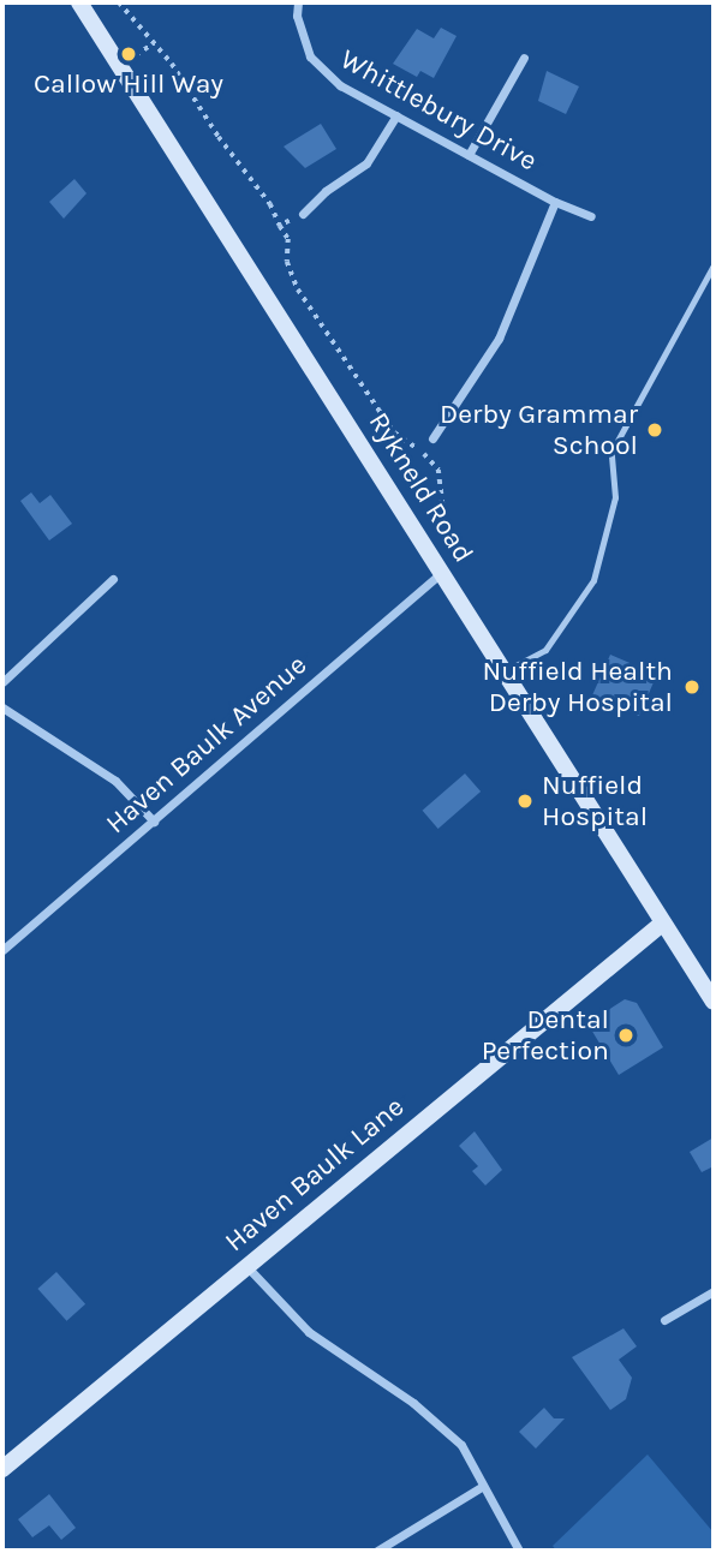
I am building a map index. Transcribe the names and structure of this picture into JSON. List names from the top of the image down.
{
  "streets": {
    "street": [
      "Whittlebury Drive",
      "Rykneld Road",
      "Haven Baulk Avenue",
      "Haven Baulk Lane"
    ]
  },
  "crossings": [
    ["Rykneld Road", "Haven Baulk Avenue"],
    ["Rykneld Road", "Haven Baulk Lane"]
  ],
  "places": [
    "Callow Hill Way",
    "Derby Grammar School",
    "Nuffield Health Derby Hospital",
    "Nuffield Hospital",
    "Dental Perfection"
  ]
}
